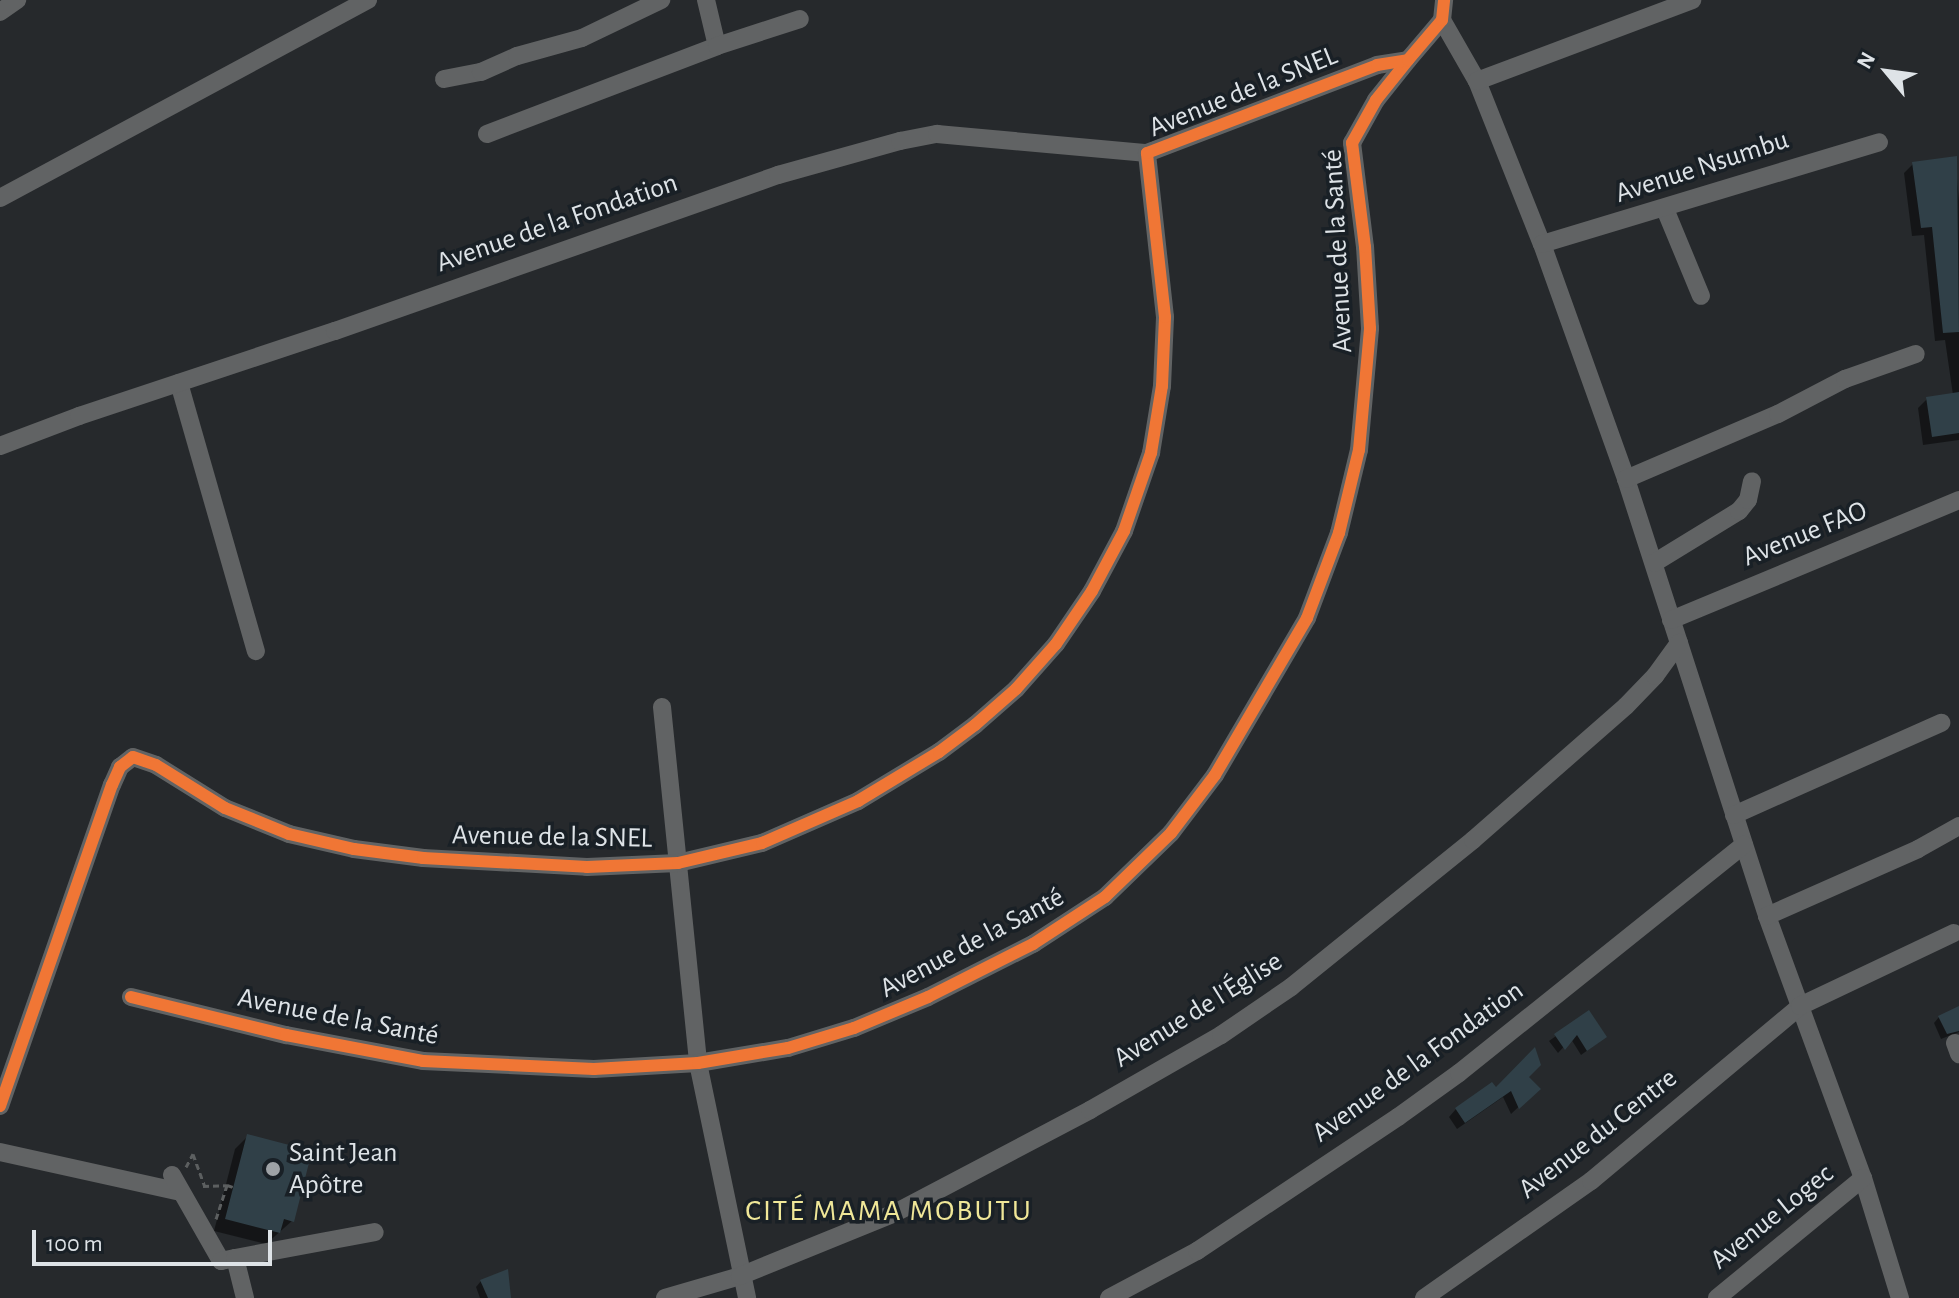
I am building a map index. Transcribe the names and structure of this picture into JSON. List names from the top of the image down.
{
  "streets": {
    "street": [
      "Avenue de la SNEL",
      "Avenue Nsumbu",
      "Avenue de la Fondation",
      "Avenue de la Santé",
      "Avenue FAO",
      "Avenue de l'Église",
      "Avenue du Centre",
      "Avenue Logec"
    ]
  },
  "crossings": [
    ["Avenue de la SNEL", "Avenue de la Fondation"],
    ["Avenue de la SNEL", "Avenue de la Santé"]
  ],
  "districts": ["CITÉ MAMA MOBUTU"],
  "places": ["Saint Jean Apôtre"],
  "scale_bar": "100 m",
  "north": "top left"
}
